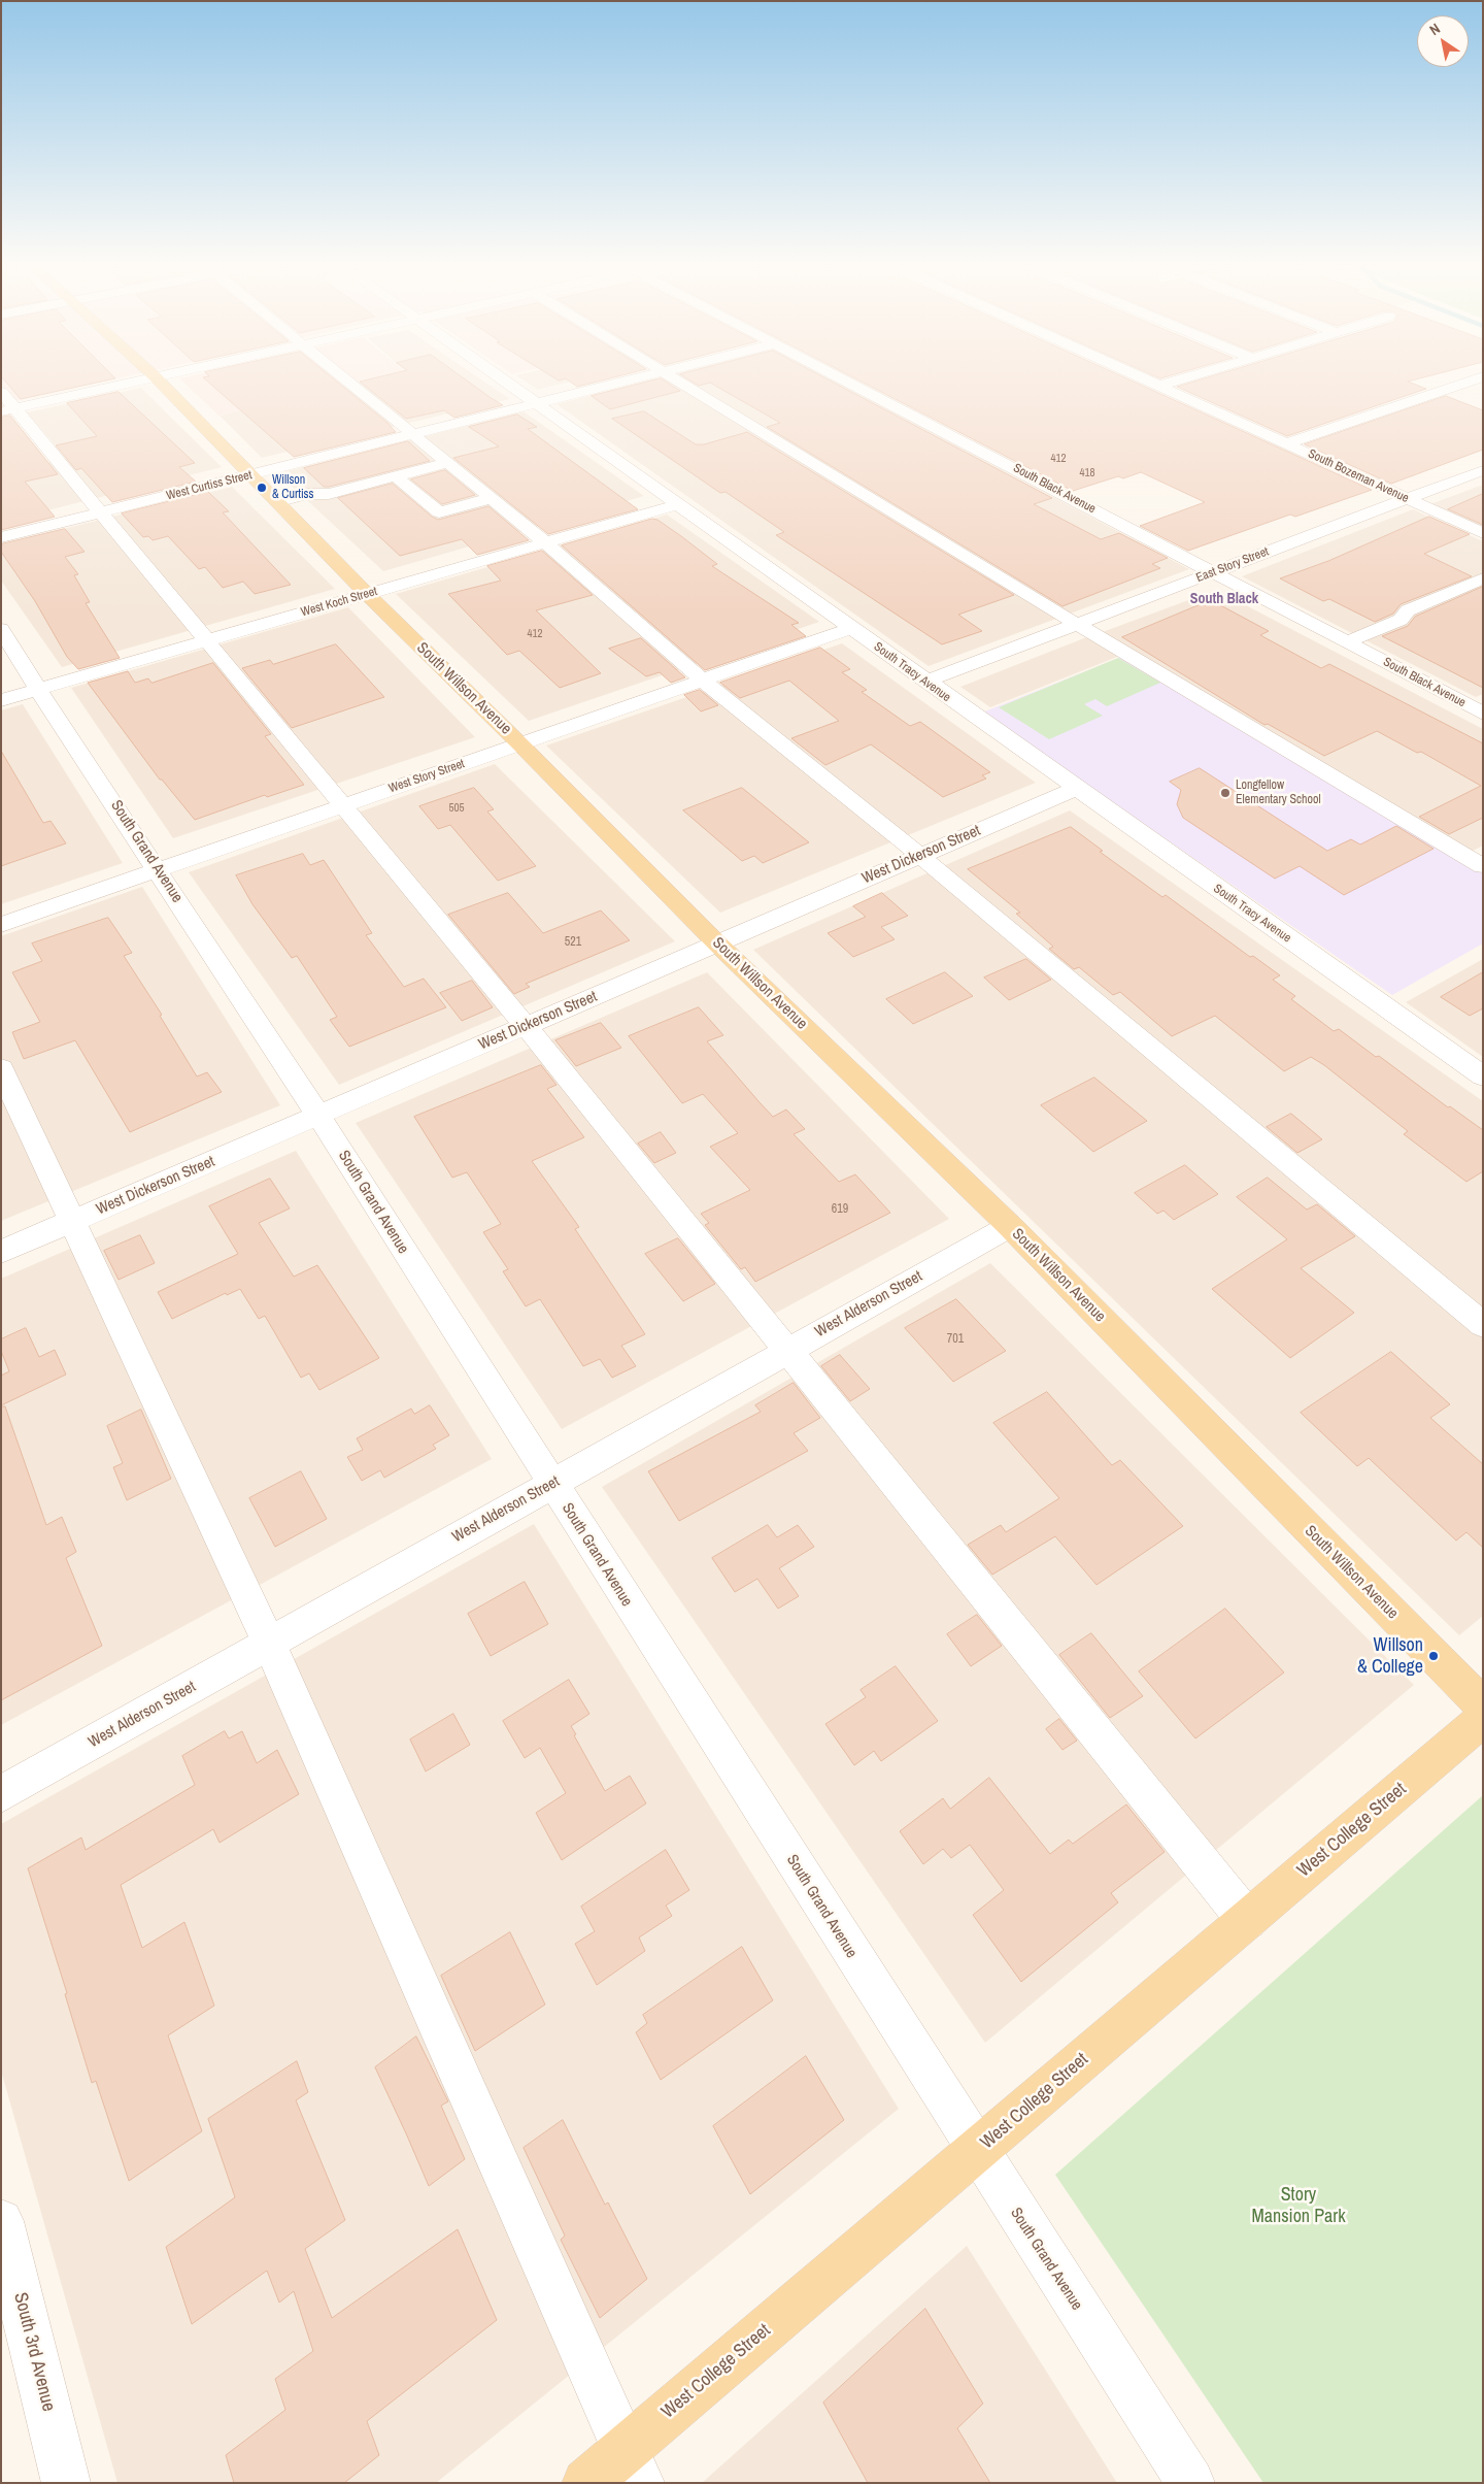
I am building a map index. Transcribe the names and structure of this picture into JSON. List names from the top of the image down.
{
  "streets": {
    "main road": ["South Willson Avenue", "West College Street"],
    "street": [
      "South Bozeman Avenue",
      "West Curtiss Street",
      "South Black Avenue",
      "East Story Street",
      "West Koch Street",
      "South Tracy Avenue",
      "West Story Street",
      "South Grand Avenue",
      "West Dickerson Street",
      "West Alderson Street",
      "South 3rd Avenue"
    ]
  },
  "crossings": [
    ["South Bozeman Avenue", "East Story Street"],
    ["West Curtiss Street", "South Tracy Avenue"],
    ["West Curtiss Street", "South Willson Avenue"],
    ["South Black Avenue", "East Story Street"],
    ["East Story Street", "South Tracy Avenue"],
    ["West Koch Street", "South Tracy Avenue"],
    ["West Koch Street", "South Willson Avenue"],
    ["West Koch Street", "South Grand Avenue"],
    ["South Tracy Avenue", "West Story Street"],
    ["South Tracy Avenue", "West Dickerson Street"],
    ["South Willson Avenue", "West Story Street"],
    ["South Willson Avenue", "West Dickerson Street"],
    ["South Willson Avenue", "West Alderson Street"],
    ["West Story Street", "South Grand Avenue"],
    ["South Grand Avenue", "West Dickerson Street"],
    ["South Grand Avenue", "West Alderson Street"],
    ["South Grand Avenue", "West College Street"]
  ],
  "districts": ["South Black"],
  "parks": ["Story Mansion Park"],
  "places": ["Willson & Curtiss", "Longfellow Elementary School", "Willson & College"],
  "house_numbers": [
    "412",
    "418",
    "412",
    "505",
    "521",
    "619",
    "701"
  ],
  "north": "top left"
}
